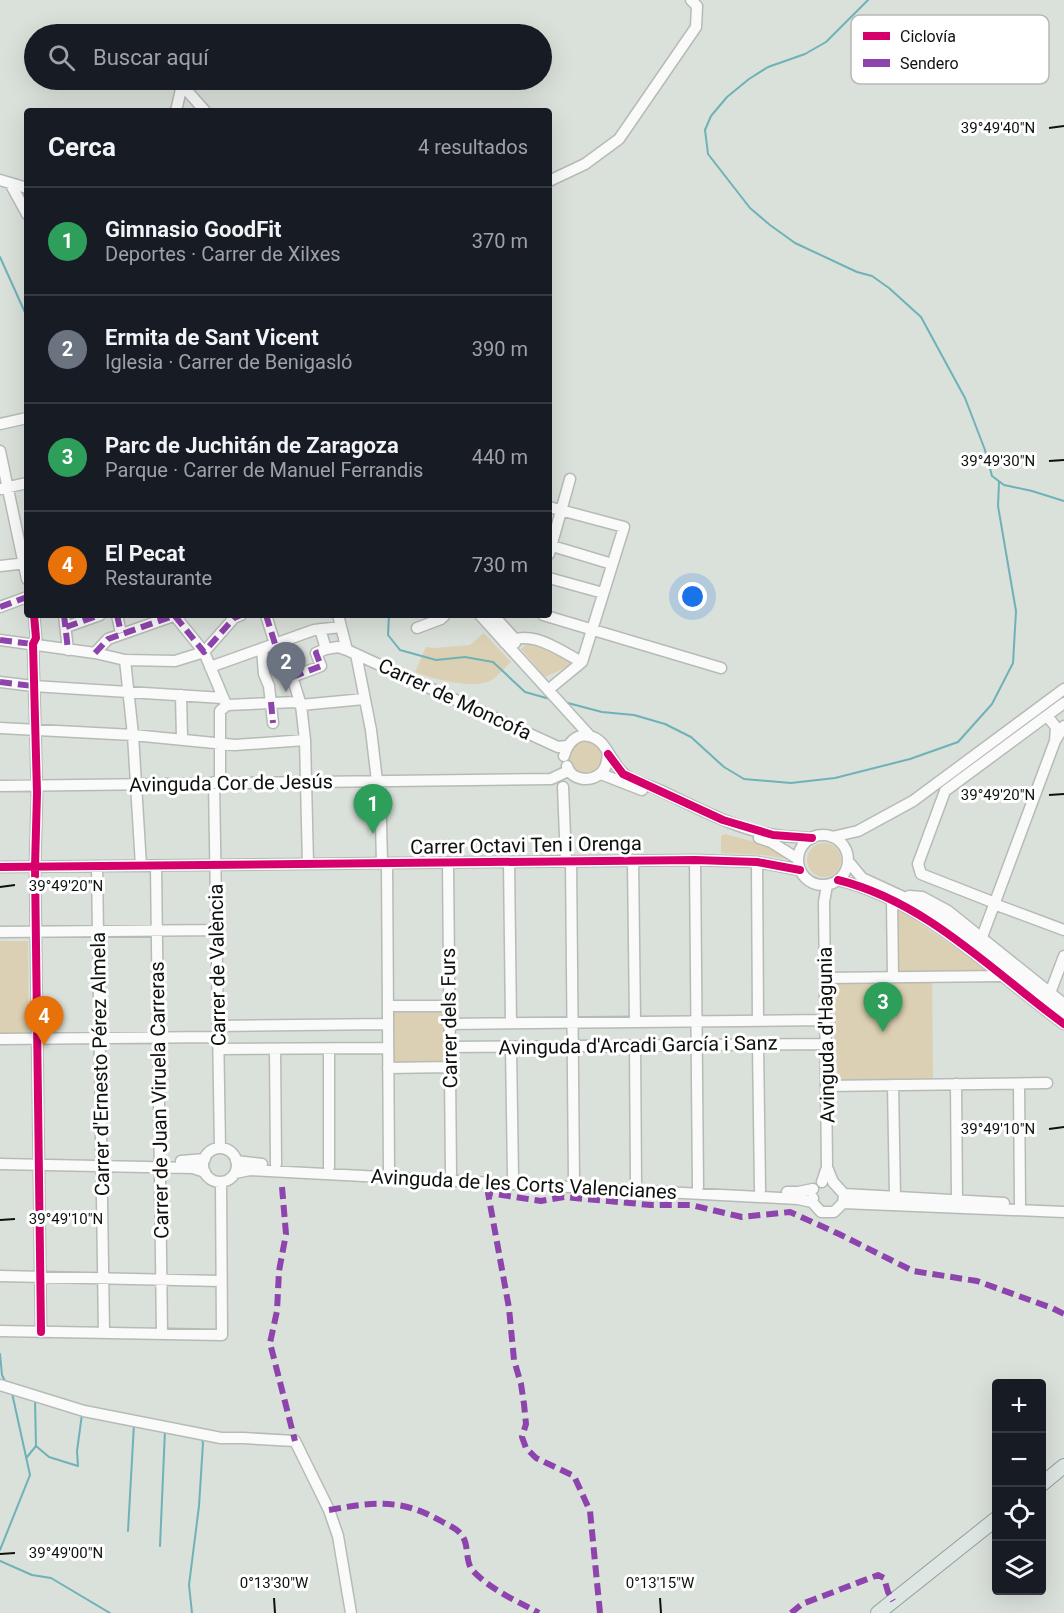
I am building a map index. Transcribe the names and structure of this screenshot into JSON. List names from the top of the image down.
{
  "streets": {
    "street": [
      "Carrer de Moncofa",
      "Avinguda Cor de Jesús",
      "Carrer Octavi Ten i Orenga",
      "Carrer de València",
      "Carrer dels Furs",
      "Avinguda d'Hagunia",
      "Avinguda d'Arcadi García i Sanz",
      "Carrer d'Ernesto Pérez Almela",
      "Carrer de Juan Viruela Carreras",
      "Avinguda de les Corts Valencianes"
    ]
  },
  "crossings": [
    ["Carrer de Moncofa", "Avinguda Cor de Jesús"],
    ["Avinguda Cor de Jesús", "Carrer de València"],
    ["Carrer Octavi Ten i Orenga", "Carrer de València"],
    ["Carrer Octavi Ten i Orenga", "Carrer dels Furs"],
    ["Carrer Octavi Ten i Orenga", "Avinguda d'Hagunia"],
    ["Carrer Octavi Ten i Orenga", "Carrer d'Ernesto Pérez Almela"],
    ["Carrer Octavi Ten i Orenga", "Carrer de Juan Viruela Carreras"],
    ["Carrer de València", "Avinguda de les Corts Valencianes"],
    ["Carrer dels Furs", "Avinguda d'Arcadi García i Sanz"],
    ["Carrer dels Furs", "Avinguda de les Corts Valencianes"],
    ["Avinguda d'Hagunia", "Avinguda d'Arcadi García i Sanz"],
    ["Avinguda d'Hagunia", "Avinguda de les Corts Valencianes"]
  ],
  "legend": ["Ciclovía", "Sendero"],
  "page": {
    "search": "Buscar aquí",
    "heading": ["Cerca", "4 resultados"],
    "list": [
      {
        "mark": "1",
        "name": "Gimnasio GoodFit",
        "note": "Deportes · Carrer de Xilxes",
        "value": "370 m"
      },
      {
        "mark": "2",
        "name": "Ermita de Sant Vicent",
        "note": "Iglesia · Carrer de Benigasló",
        "value": "390 m"
      },
      {
        "mark": "3",
        "name": "Parc de Juchitán de Zaragoza",
        "note": "Parque · Carrer de Manuel Ferrandis",
        "value": "440 m"
      },
      {
        "mark": "4",
        "name": "El Pecat",
        "note": "Restaurante",
        "value": "730 m"
      }
    ],
    "pins": [
      "2",
      "1",
      "3",
      "4"
    ],
    "map_buttons": ["+", "−"]
  },
  "coordinates": [
    "39°49'40\"N",
    "39°49'30\"N",
    "39°49'20\"N",
    "39°49'10\"N",
    "39°49'00\"N",
    "0°13'30\"W",
    "0°13'15\"W"
  ]
}
